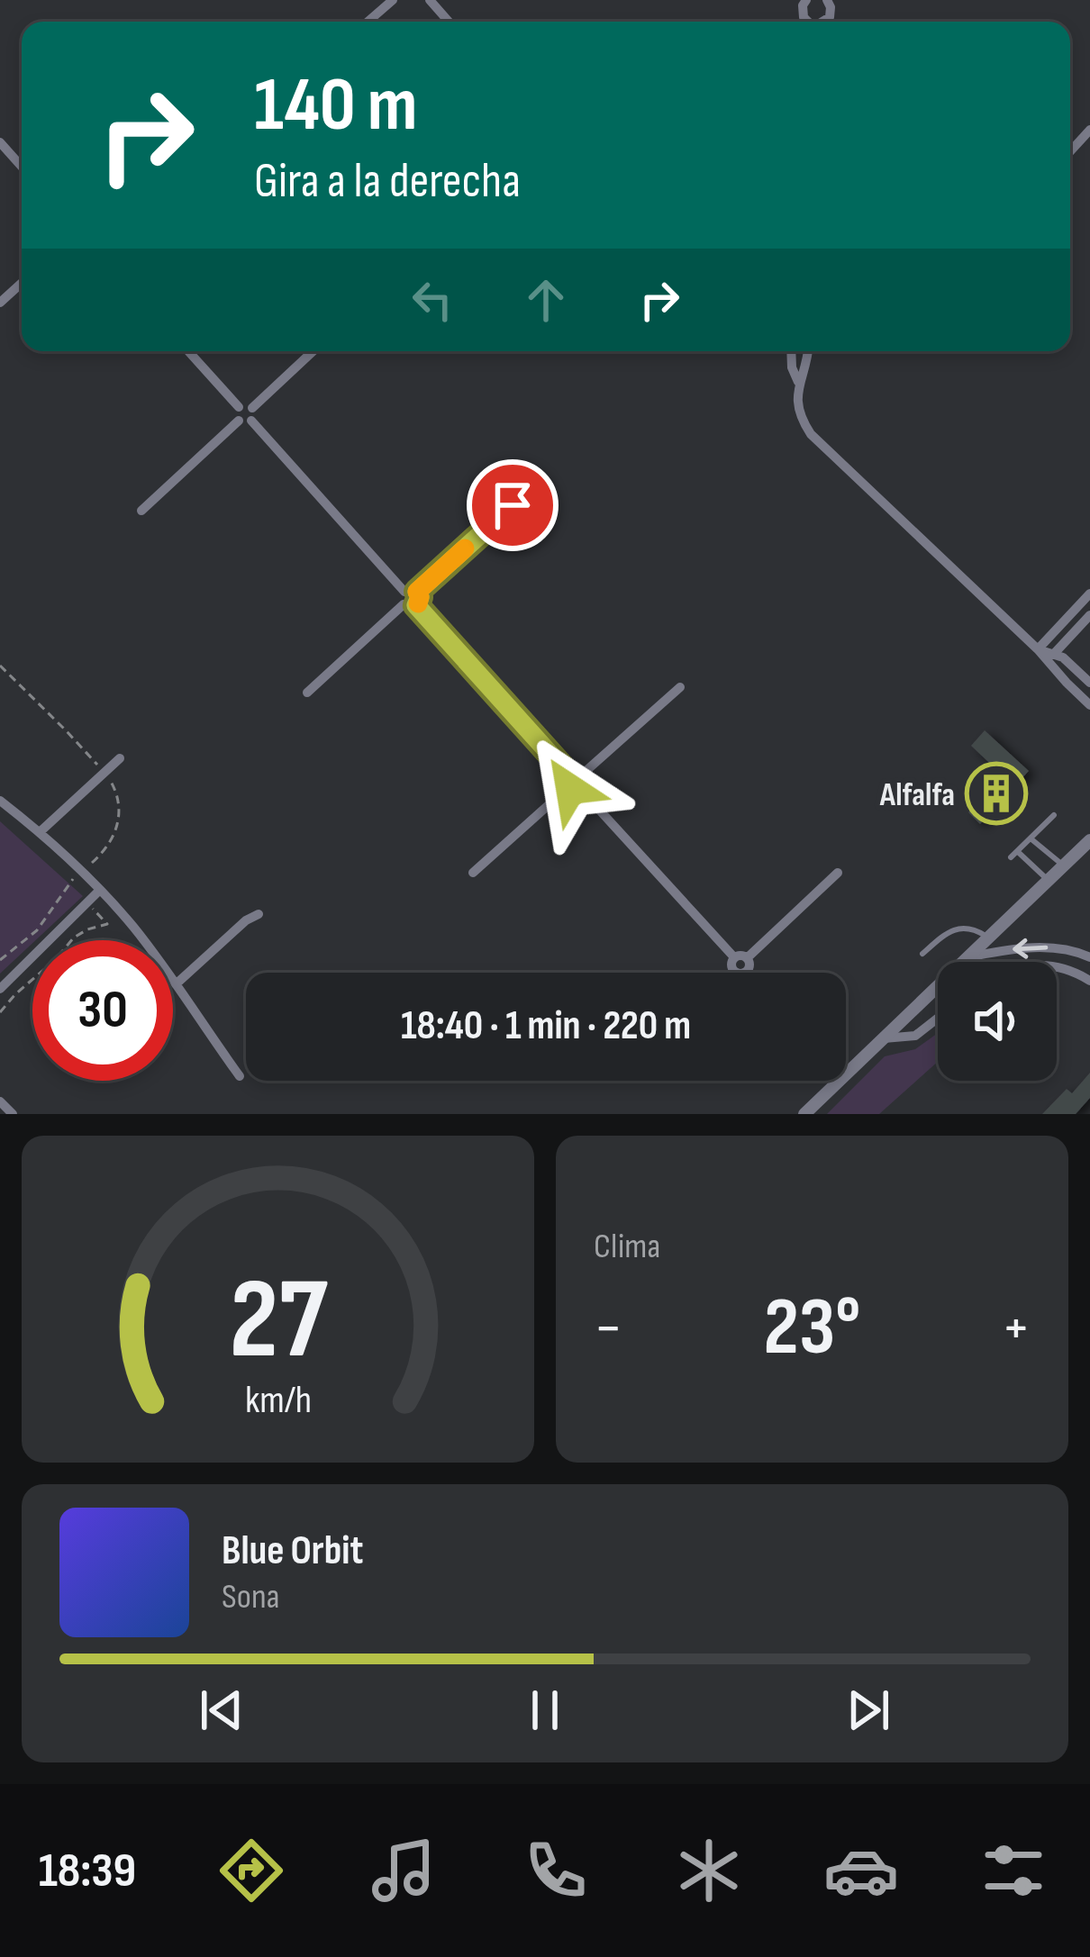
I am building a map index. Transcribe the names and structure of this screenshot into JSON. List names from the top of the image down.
{
  "places": {
    "building": ["Alfalfa"]
  },
  "page": {
    "turn": ["140 m", "Gira a la derecha"],
    "limit": "30",
    "trip": "18:40 · 1 min · 220 m",
    "tile": "Clima",
    "heat": ["−", "23°", "+"],
    "song": ["Blue Orbit", "Sona"],
    "tabs": "18:39",
    "gauge": ["27", "km/h"]
  }
}
